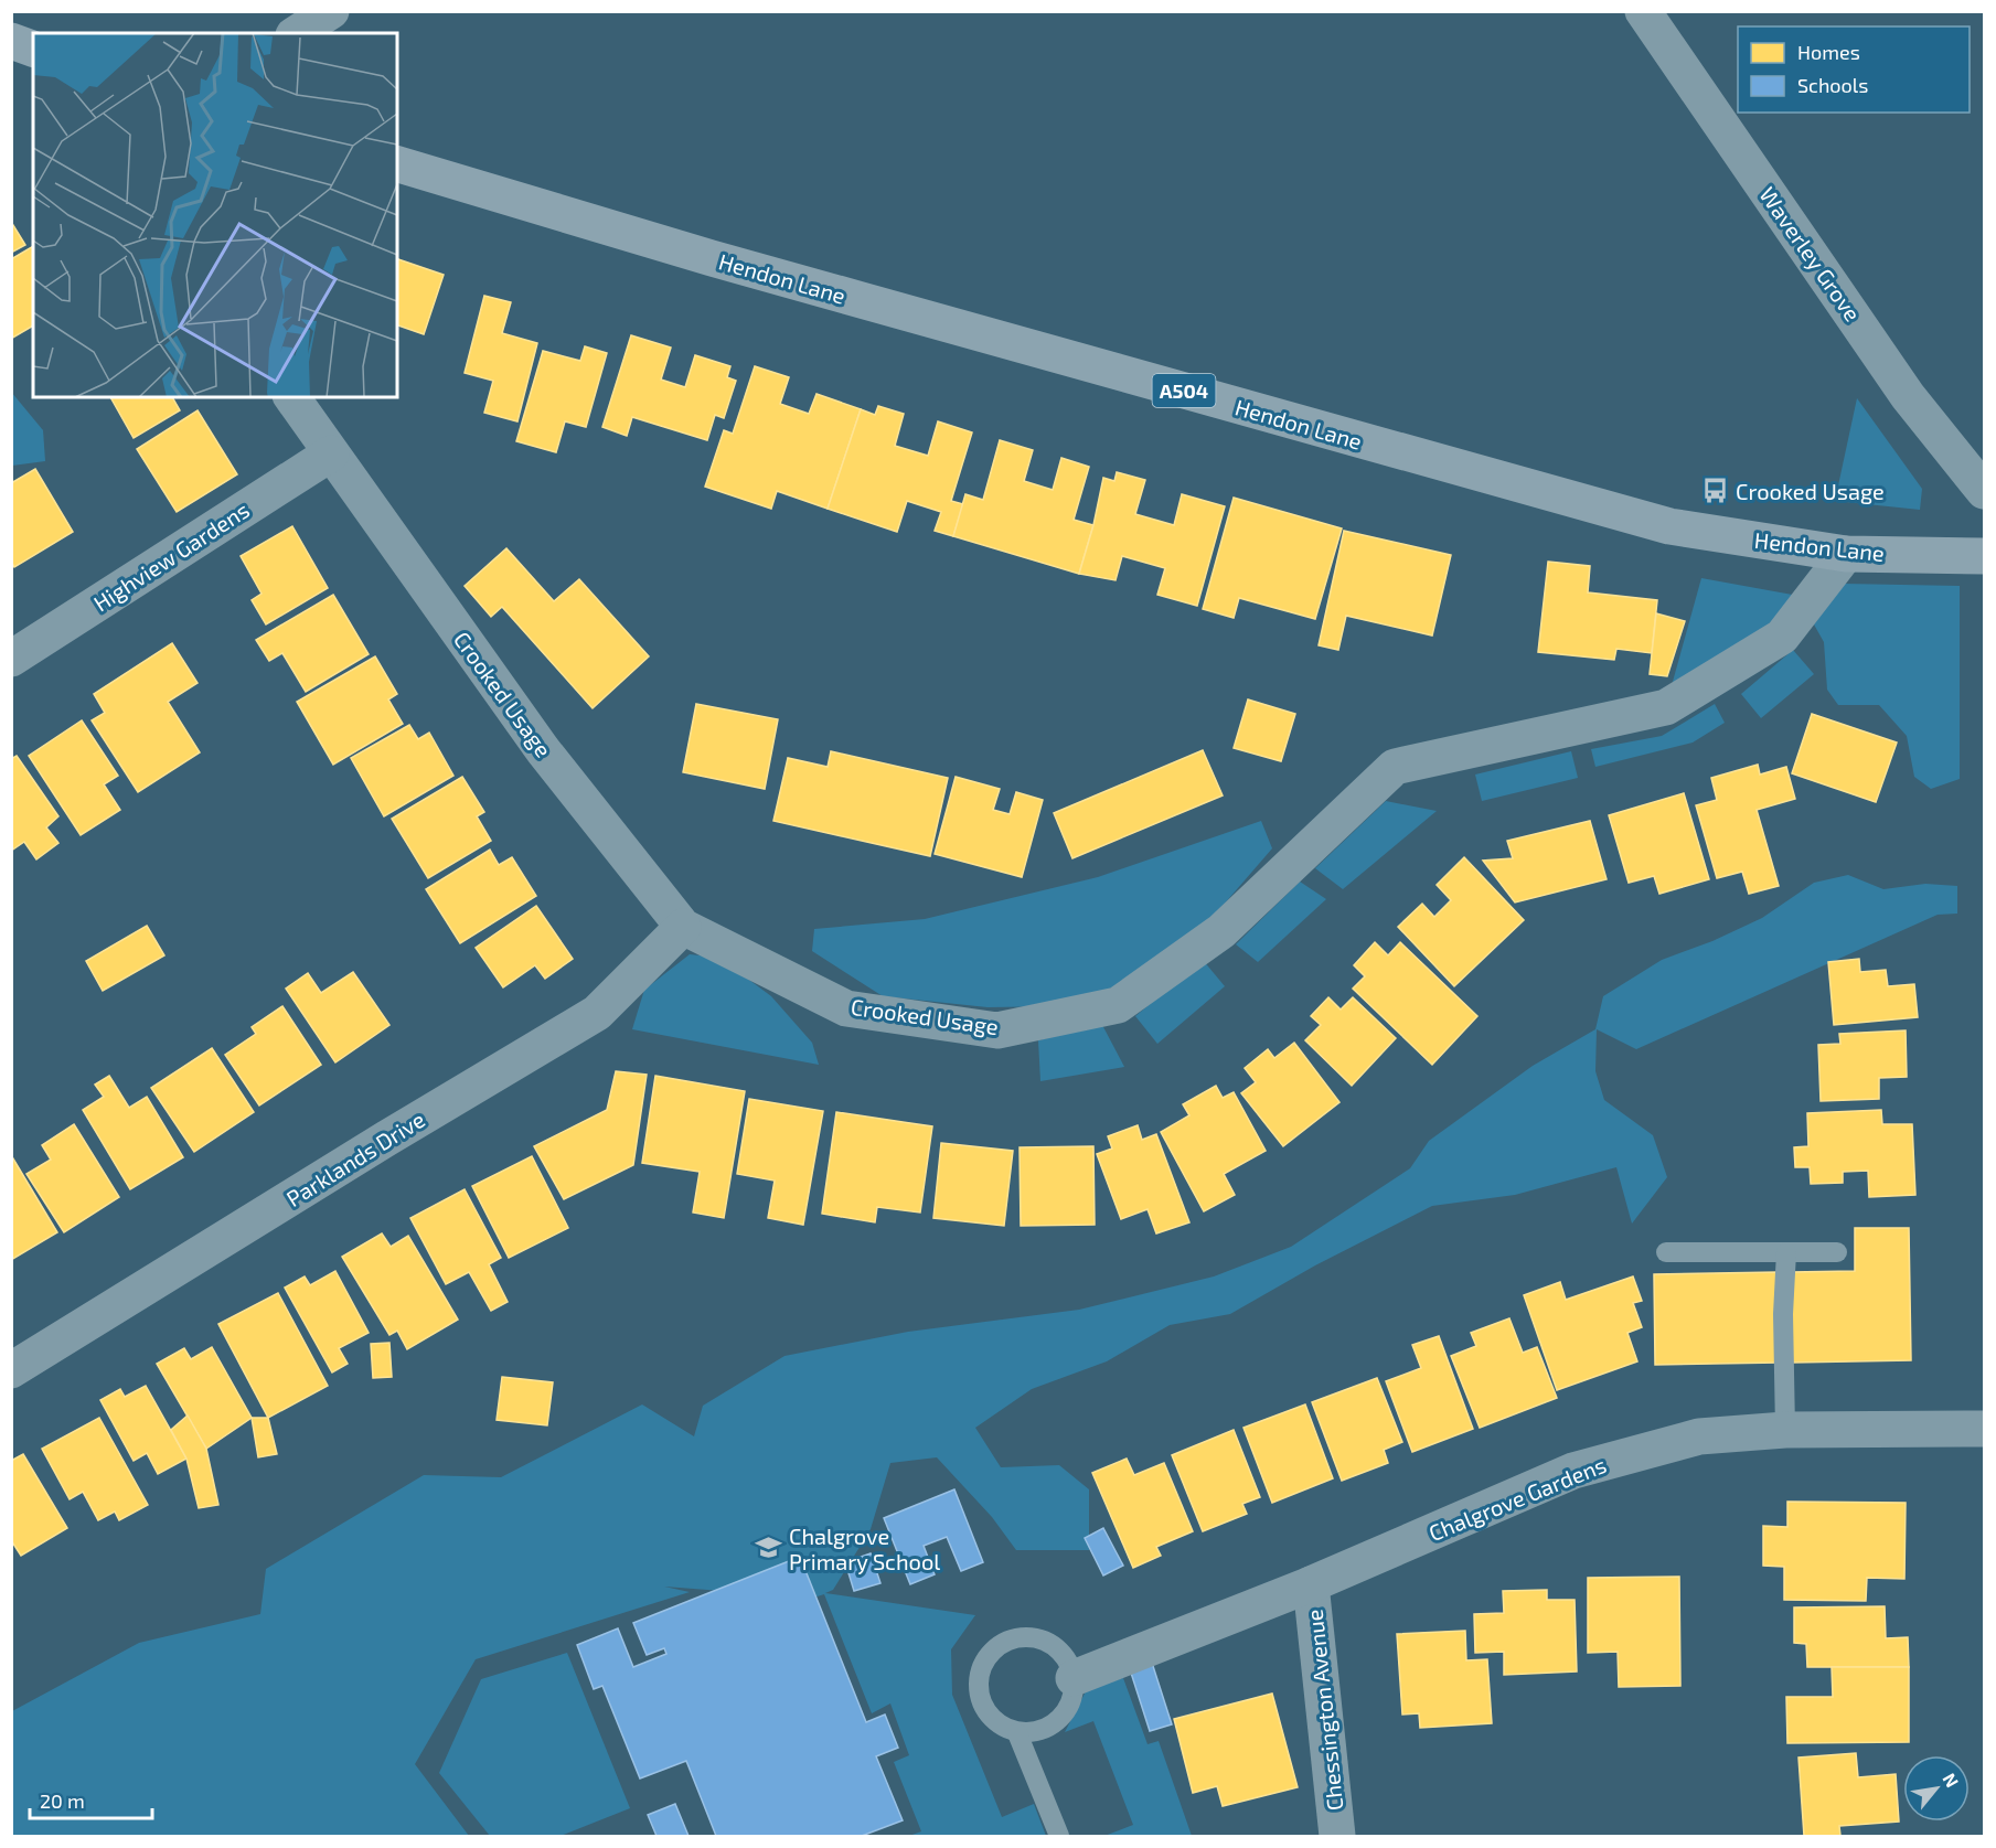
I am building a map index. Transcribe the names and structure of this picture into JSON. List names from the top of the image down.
{
  "streets": {
    "main road": ["Hendon Lane", "A504"],
    "street": [
      "Waverley Grove",
      "Highview Gardens",
      "Crooked Usage",
      "Parklands Drive",
      "Chalgrove Gardens",
      "Chessington Avenue"
    ]
  },
  "crossings": [
    ["Hendon Lane", "Crooked Usage"],
    ["Highview Gardens", "Crooked Usage"],
    ["Crooked Usage", "Parklands Drive"],
    ["Chalgrove Gardens", "Chessington Avenue"]
  ],
  "places": {
    "bus stop": ["Crooked Usage"],
    "school or university": ["Chalgrove Primary School"]
  },
  "legend": ["Homes", "Schools"],
  "scale_bar": "20 m",
  "north": "top right"
}
